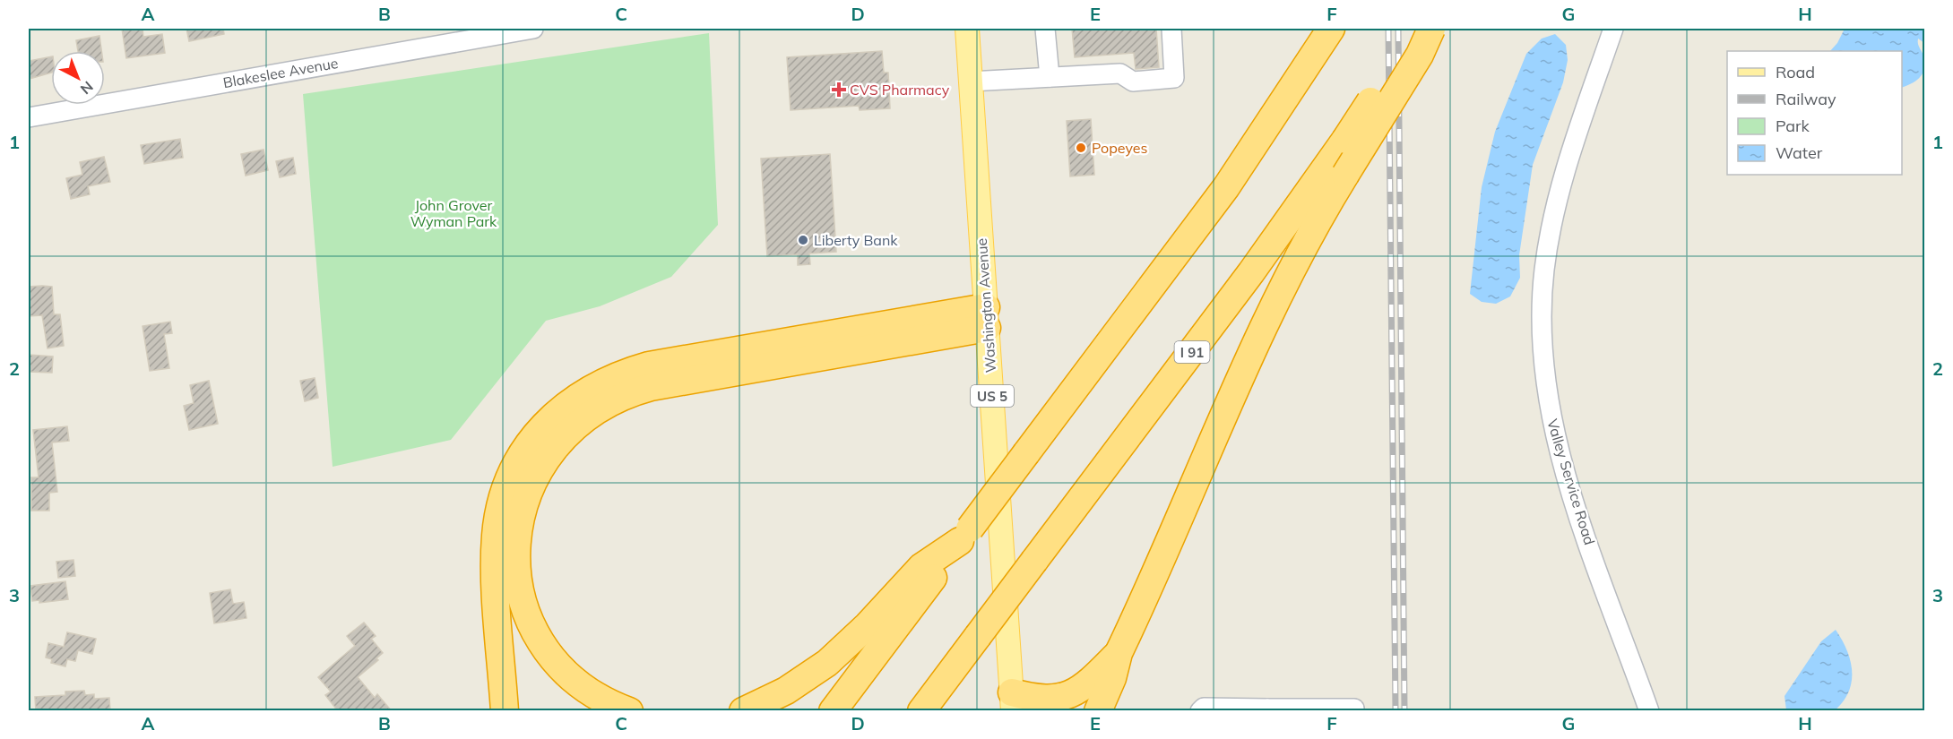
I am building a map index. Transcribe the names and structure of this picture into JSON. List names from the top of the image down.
{
  "streets": {
    "highway": ["I 91"],
    "main road": ["Washington Avenue", "US 5"],
    "street": ["Blakeslee Avenue", "Valley Service Road"]
  },
  "parks": ["John Grover Wyman Park"],
  "places": {
    "health": ["CVS Pharmacy"],
    "other": ["Popeyes", "Liberty Bank"]
  },
  "legend": [
    "Road",
    "Railway",
    "Park",
    "Water"
  ],
  "north": "bottom right",
  "grid": {
    "columns": [
      "A",
      "B",
      "C",
      "D",
      "E",
      "F",
      "G",
      "H"
    ],
    "rows": ["1", "2", "3"]
  }
}
